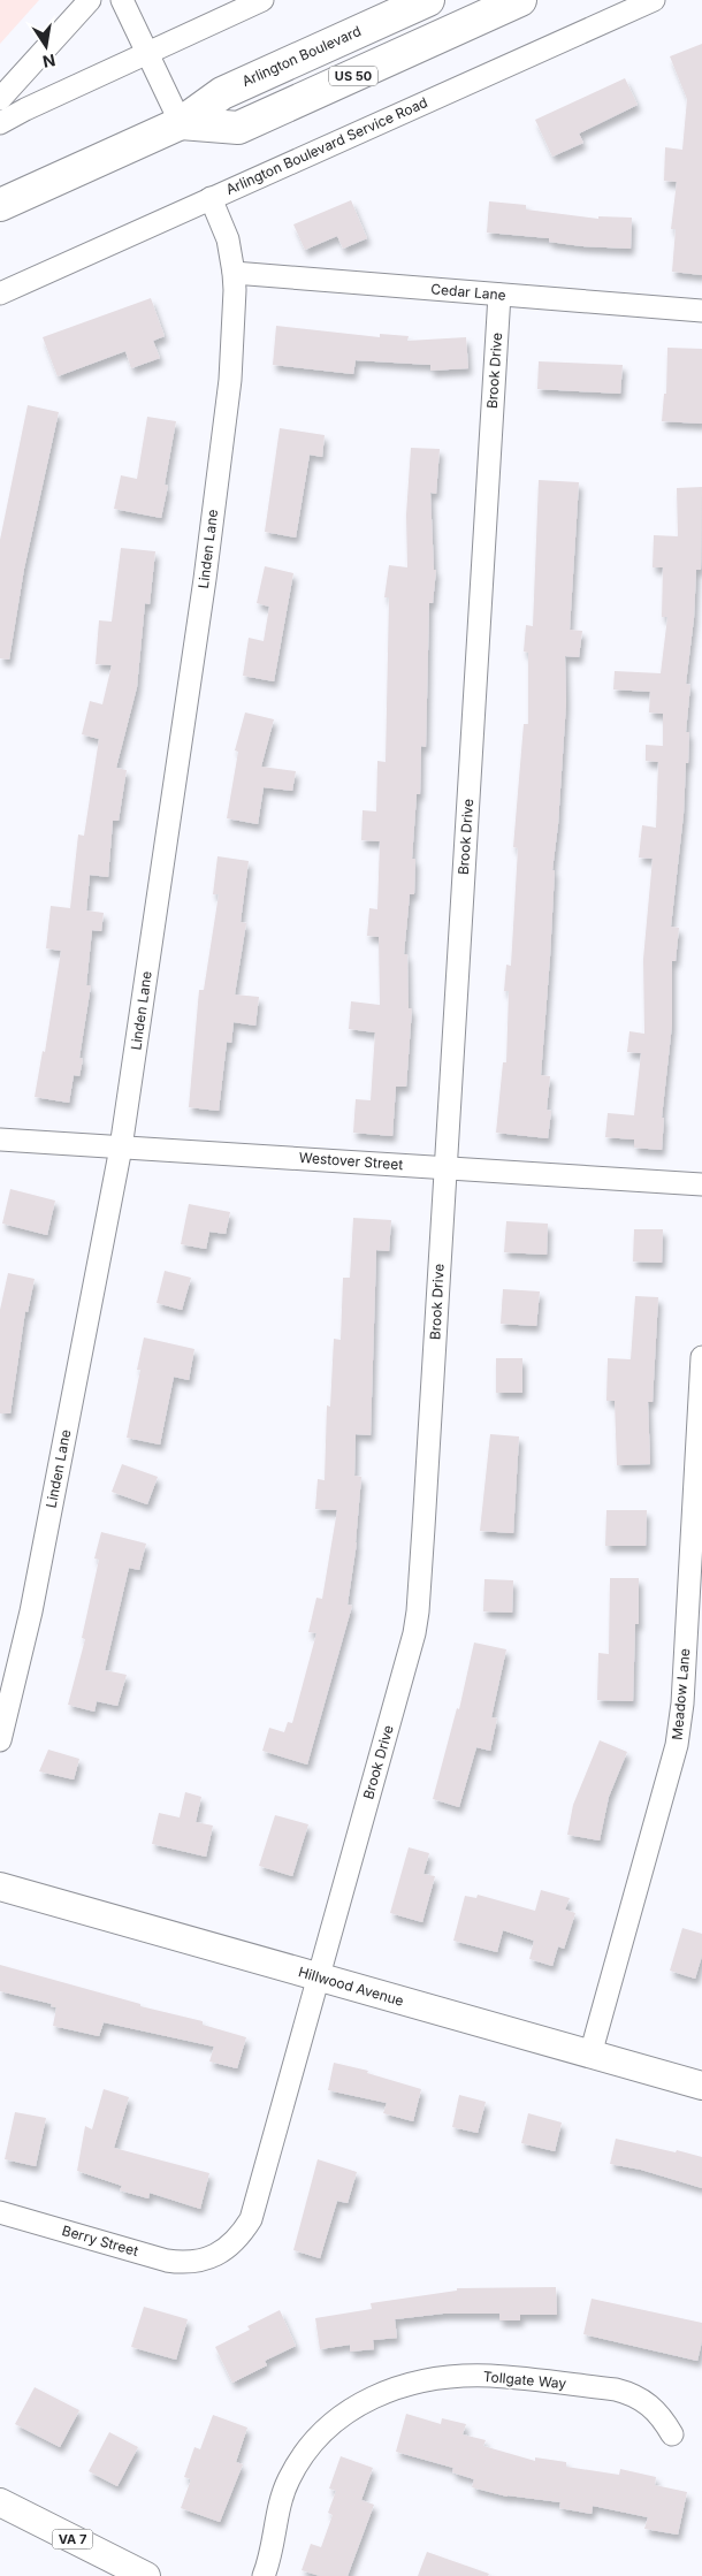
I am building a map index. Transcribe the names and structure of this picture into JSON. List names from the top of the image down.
{
  "streets": {
    "highway": ["Arlington Boulevard", "US 50"],
    "main road": ["Hillwood Avenue", "VA 7"],
    "street": [
      "Arlington Boulevard Service Road",
      "Cedar Lane",
      "Brook Drive",
      "Linden Lane",
      "Westover Street",
      "Meadow Lane",
      "Berry Street",
      "Tollgate Way"
    ]
  },
  "crossings": [
    ["Arlington Boulevard", "US 50"],
    ["Arlington Boulevard Service Road", "Linden Lane"],
    ["Cedar Lane", "Brook Drive"],
    ["Cedar Lane", "Linden Lane"],
    ["Brook Drive", "Westover Street"],
    ["Brook Drive", "Hillwood Avenue"],
    ["Brook Drive", "Berry Street"],
    ["Linden Lane", "Westover Street"],
    ["Meadow Lane", "Hillwood Avenue"]
  ],
  "north": "bottom"
}
